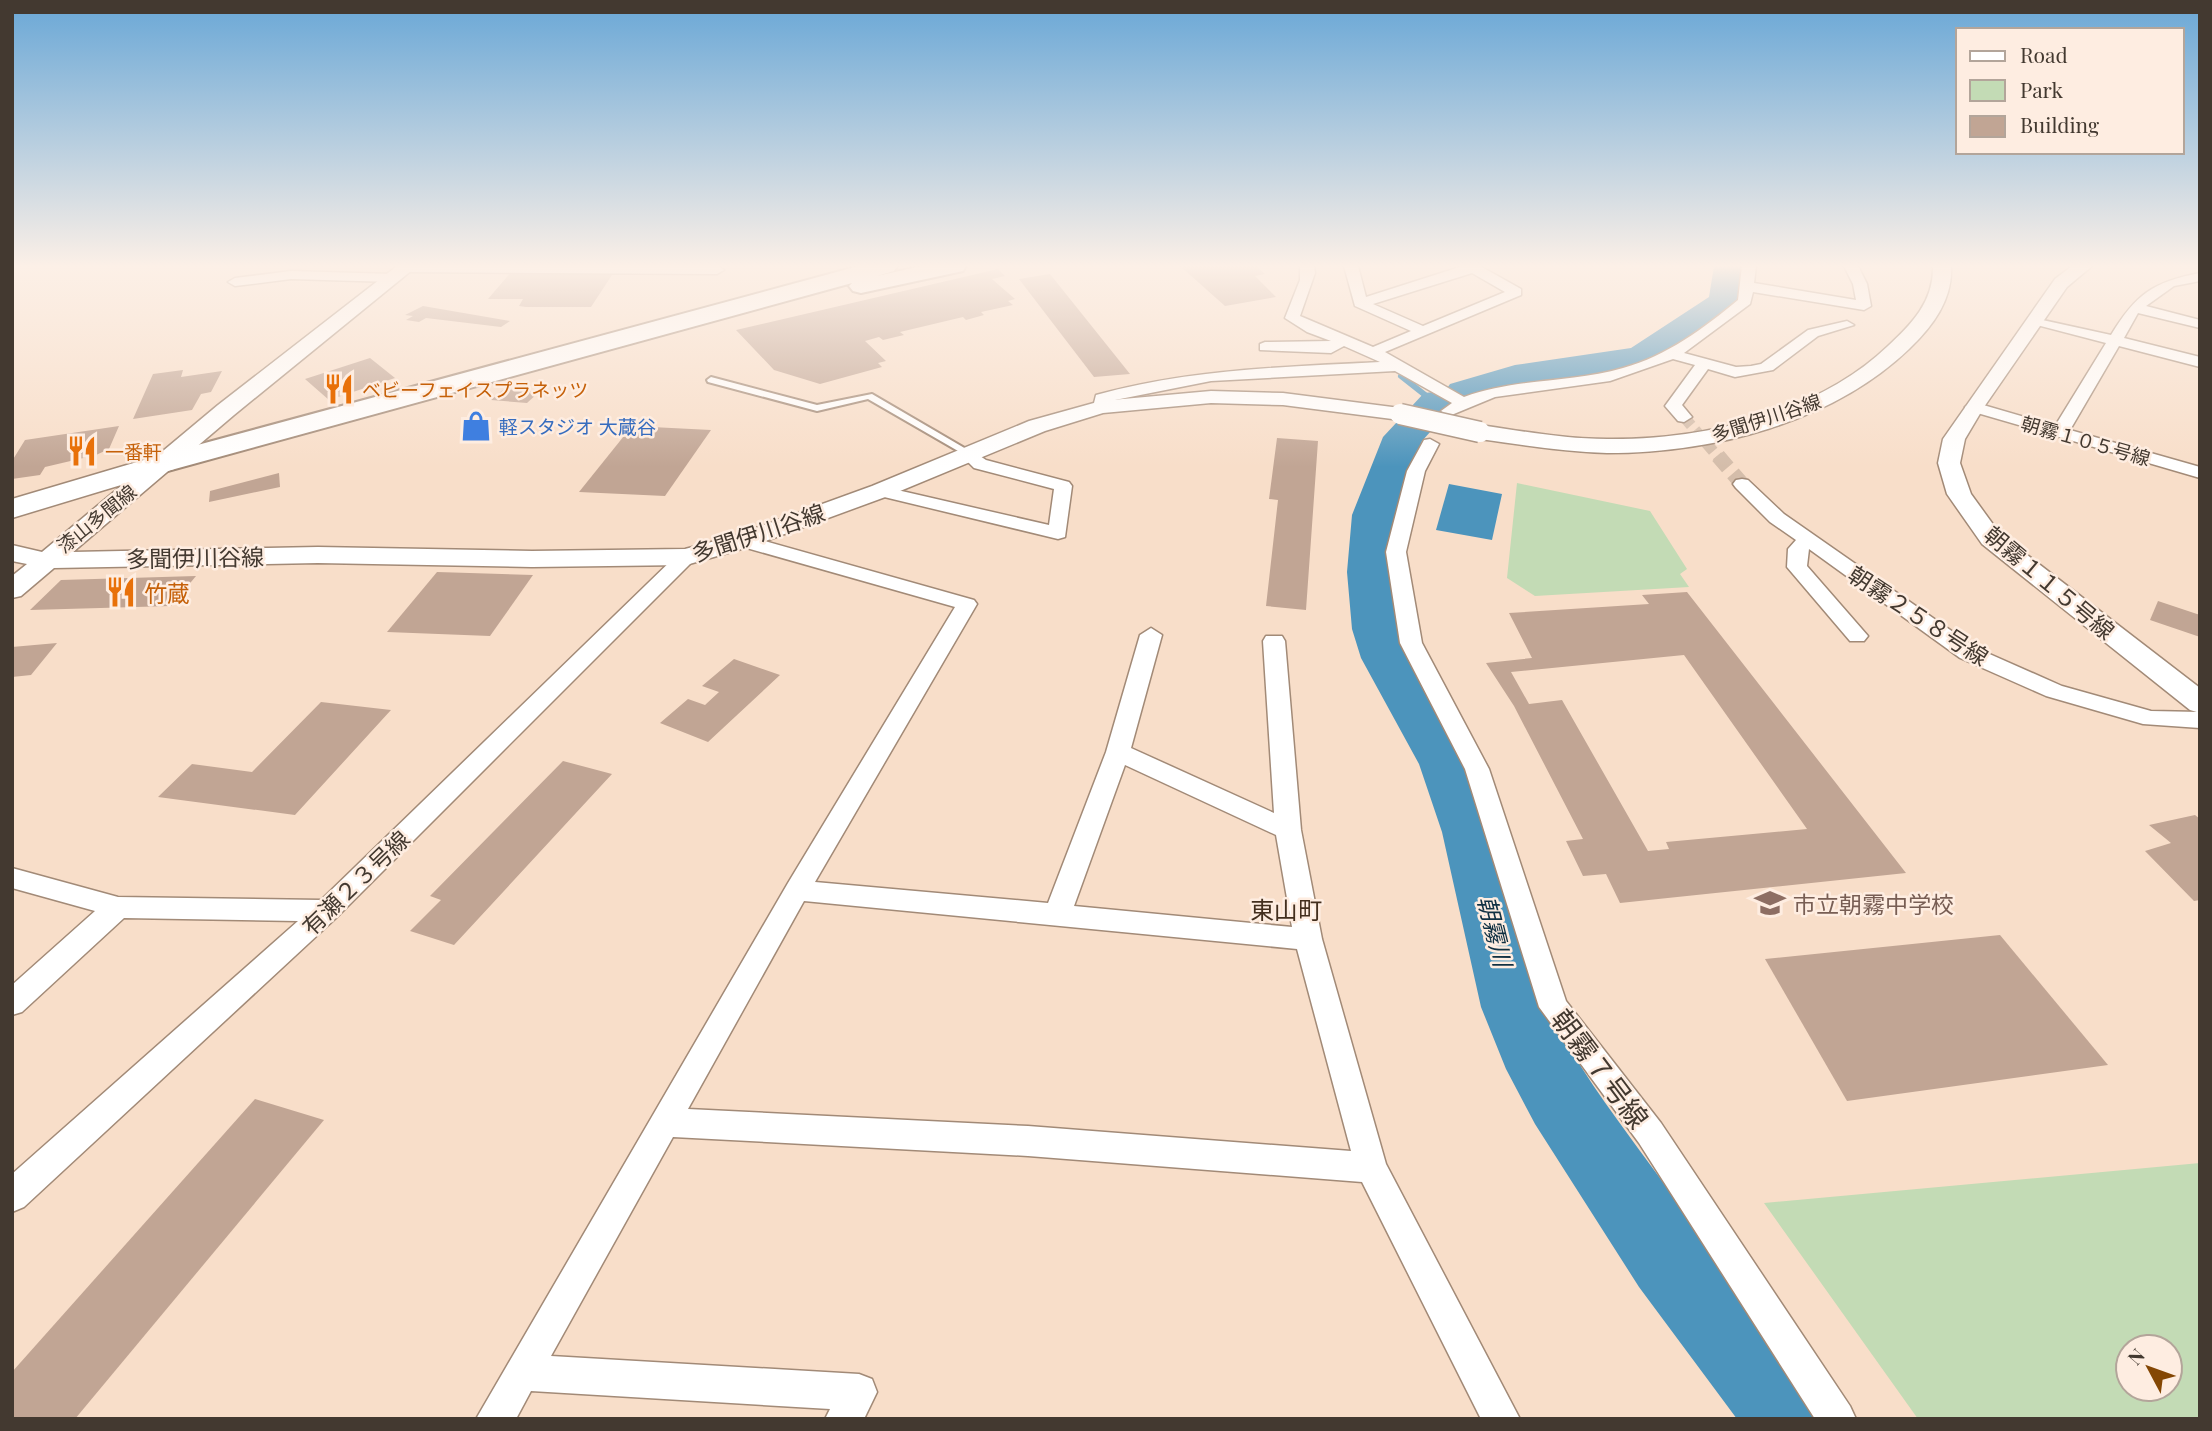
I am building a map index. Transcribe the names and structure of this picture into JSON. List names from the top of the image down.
{
  "streets": {
    "street": [
      "多聞伊川谷線",
      "朝霧１０５号線",
      "漆山多聞線",
      "朝霧１１５号線",
      "朝霧２５８号線",
      "有瀬２３号線",
      "朝霧７号線"
    ]
  },
  "crossings": [
    ["多聞伊川谷線", "漆山多聞線"],
    ["多聞伊川谷線", "有瀬２３号線"],
    ["朝霧１０５号線", "朝霧１１５号線"]
  ],
  "districts": ["東山町"],
  "water": ["朝霧川"],
  "places": {
    "restaurant": ["ベビーフェイスプラネッツ", "一番軒", "竹蔵"],
    "shop": ["軽スタジオ 大蔵谷"],
    "school or university": ["市立朝霧中学校"]
  },
  "legend": ["Road", "Park", "Building"],
  "north": "top left"
}
